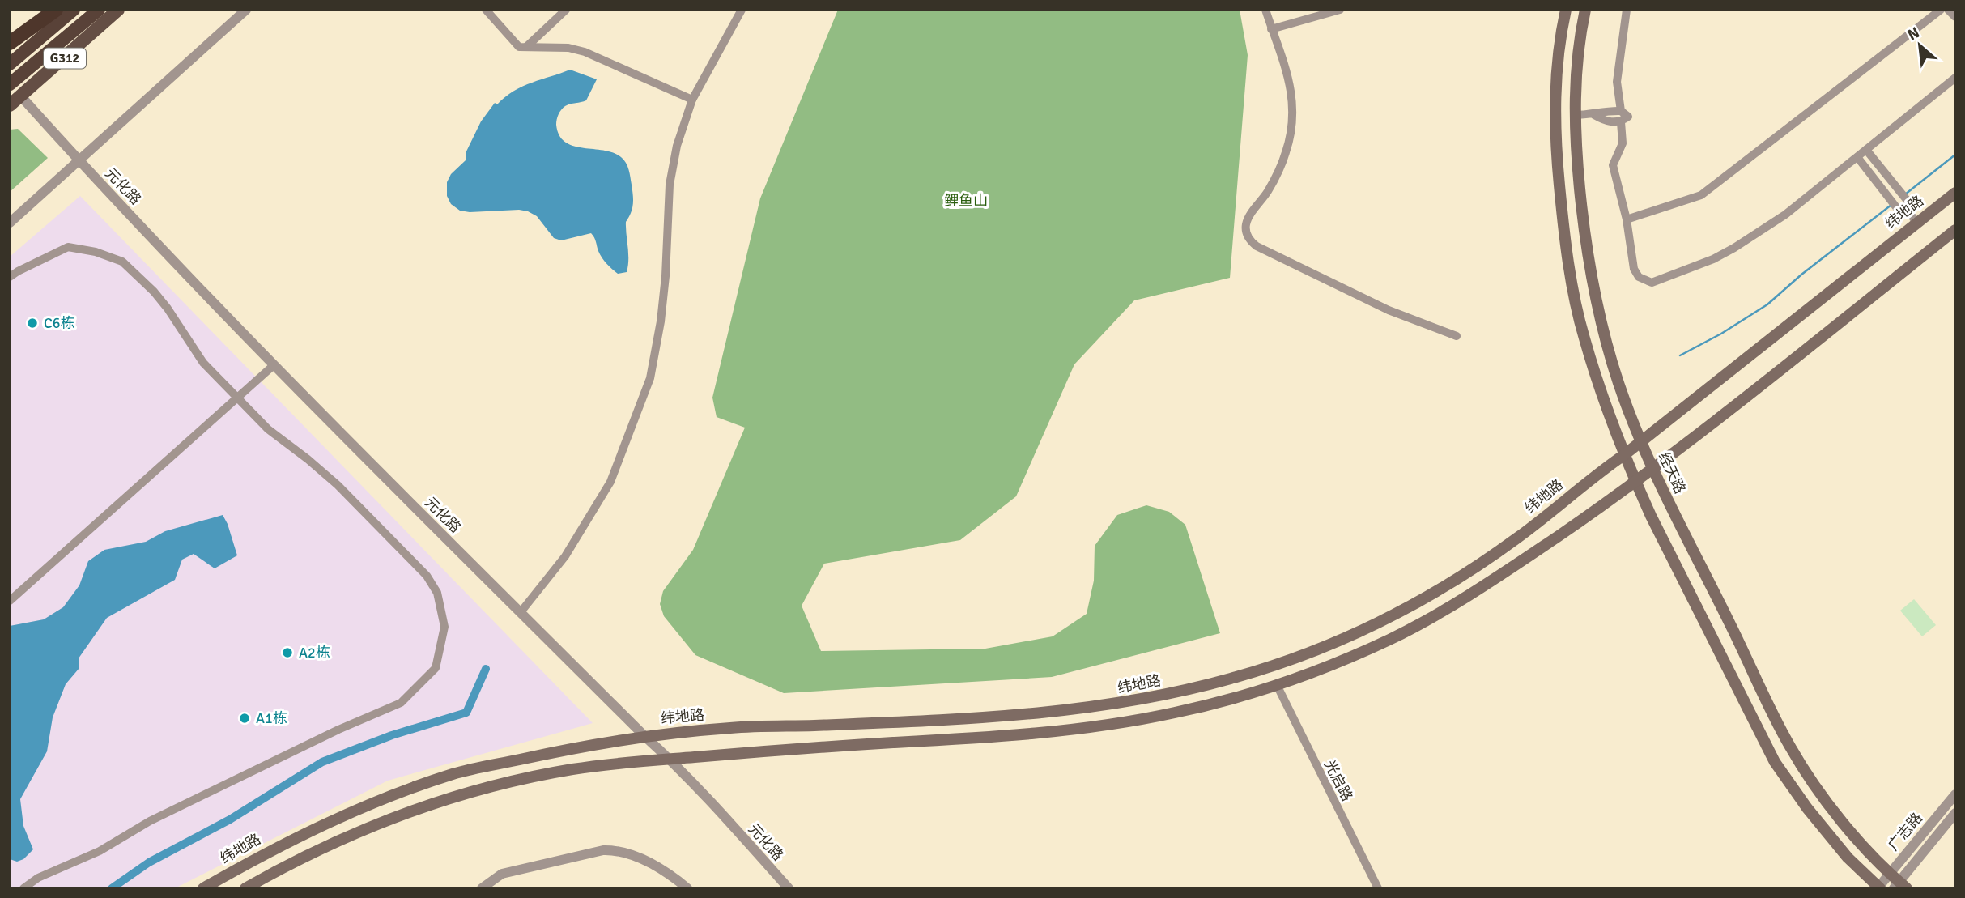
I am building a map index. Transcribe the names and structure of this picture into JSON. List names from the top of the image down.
{
  "streets": {
    "highway": ["G312"],
    "main road": ["纬地路", "经天路"],
    "street": ["元化路", "光启路", "广志路"]
  },
  "crossings": [
    ["G312", "元化路"],
    ["元化路", "纬地路"],
    ["纬地路", "经天路"],
    ["经天路", "广志路"]
  ],
  "parks": ["鲤鱼山"],
  "places": ["C6栋", "A2栋", "A1栋"],
  "north": "top left"
}
